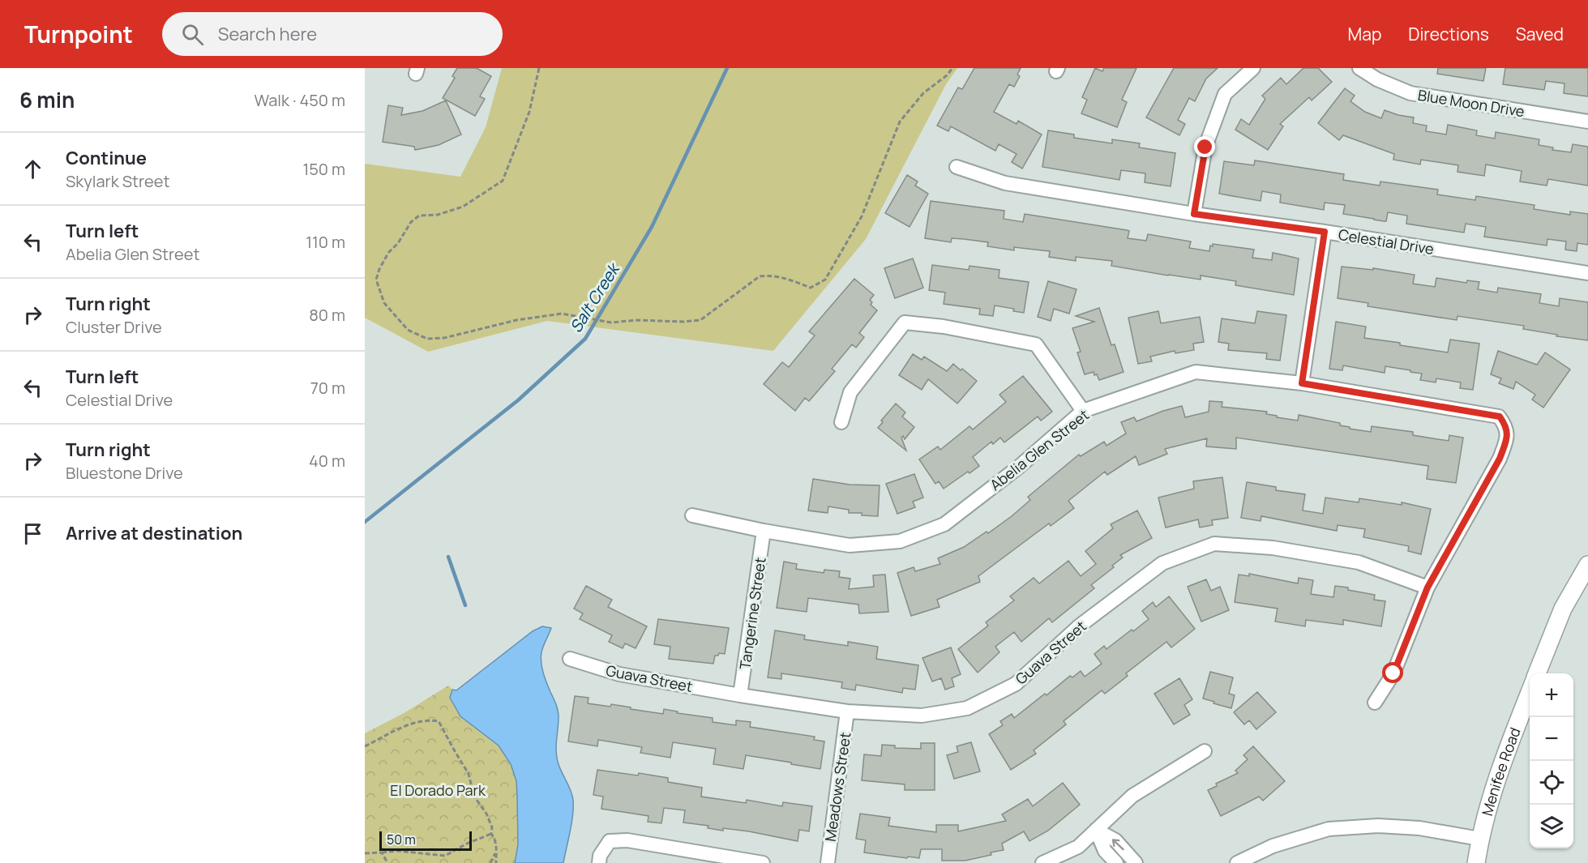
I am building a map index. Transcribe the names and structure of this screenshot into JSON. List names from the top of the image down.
{
  "streets": {
    "main road": ["Menifee Road"],
    "street": [
      "Blue Moon Drive",
      "Celestial Drive",
      "Abelia Glen Street",
      "Tangerine Street",
      "Guava Street",
      "Meadows Street"
    ]
  },
  "crossings": [
    ["Abelia Glen Street", "Tangerine Street"],
    ["Abelia Glen Street", "Guava Street"],
    ["Tangerine Street", "Guava Street"],
    ["Guava Street", "Meadows Street"]
  ],
  "water": ["Salt Creek"],
  "parks": ["El Dorado Park"],
  "scale_bar": "50 m",
  "page": {
    "header": "Turnpoint",
    "search": "Search here",
    "nav": ["Map", "Directions", "Saved"],
    "heading": ["6 min", "Walk · 450 m"],
    "list": [
      ["Continue", "Skylark Street", "150 m"],
      ["Turn left", "Abelia Glen Street", "110 m"],
      ["Turn right", "Cluster Drive", "80 m"],
      ["Turn left", "Celestial Drive", "70 m"],
      ["Turn right", "Bluestone Drive", "40 m"],
      "Arrive at destination"
    ],
    "map_buttons": ["+", "−"],
    "scale": "50 m"
  }
}
